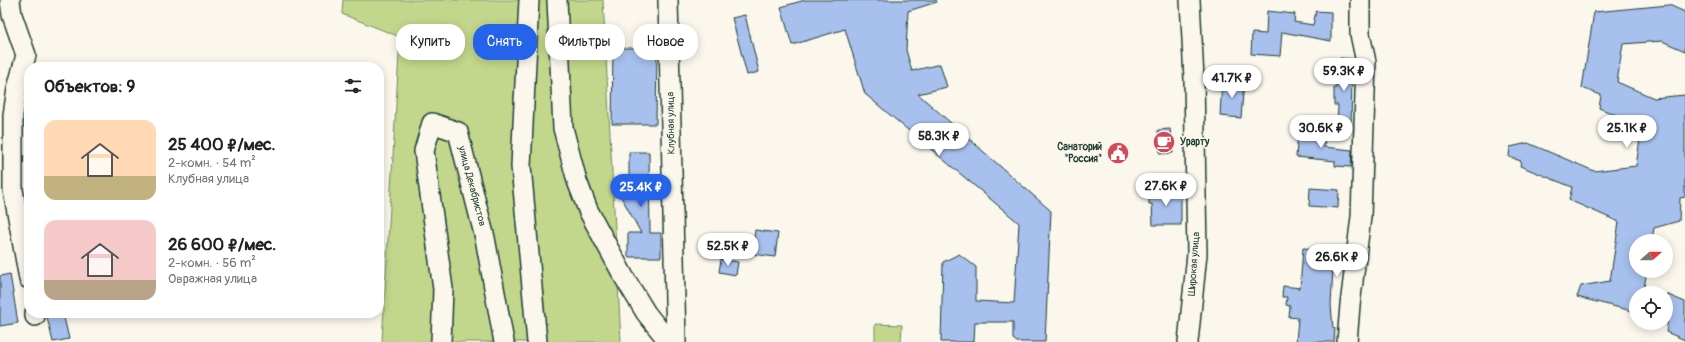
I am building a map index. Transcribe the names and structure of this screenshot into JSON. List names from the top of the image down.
{
  "streets": {
    "street": ["Клубная улица", "улица Декабристов", "Широкая улица"]
  },
  "places": {
    "cafe": ["Урарту"],
    "public building": ["Санаторий \"Россия\""]
  },
  "north": "right",
  "page": {
    "chip": [
      "Купить",
      "Снять",
      "Фильтры",
      "Новое"
    ],
    "price": [
      "59.3K ₽",
      "41.7K ₽",
      "30.6K ₽",
      "25.1K ₽",
      "58.3K ₽",
      "27.6K ₽",
      "25.4K ₽",
      "52.5K ₽",
      "26.6K ₽"
    ],
    "heading": "Объектов: 9",
    "list": [
      {
        "name": "25 400 ₽/мес.",
        "note": "2-комн. · 54 m² · Клубная улица"
      },
      {
        "name": "26 600 ₽/мес.",
        "note": "2-комн. · 56 m² · Овражная улица"
      }
    ]
  }
}
